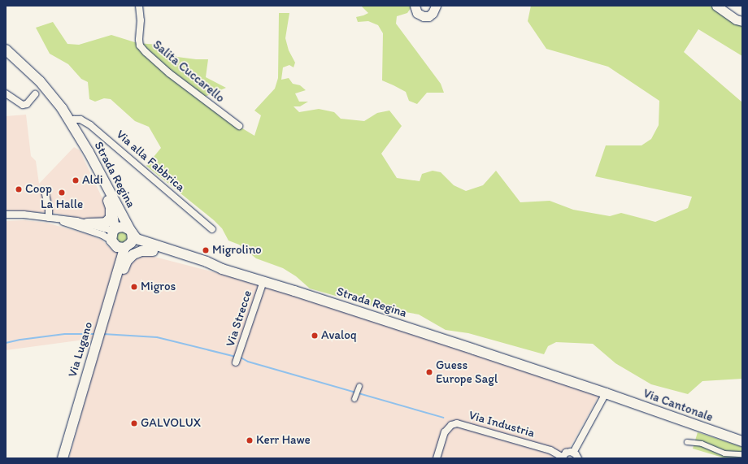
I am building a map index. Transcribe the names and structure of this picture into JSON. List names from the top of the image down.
{
  "streets": {
    "main road": ["Strada Regina", "Via Lugano", "Via Cantonale"],
    "street": [
      "Salita Cuccarello",
      "Via alla Fabbrica",
      "Via Strecce",
      "Via Industria"
    ]
  },
  "crossings": [
    ["Via alla Fabbrica", "Strada Regina"],
    ["Strada Regina", "Via Strecce"],
    ["Strada Regina", "Via Lugano"],
    ["Strada Regina", "Via Cantonale"]
  ],
  "places": [
    "Aldi",
    "Coop",
    "La Halle",
    "Migrolino",
    "Migros",
    "Avaloq",
    "Guess Europe Sagl",
    "GALVOLUX",
    "Kerr Hawe"
  ]
}
